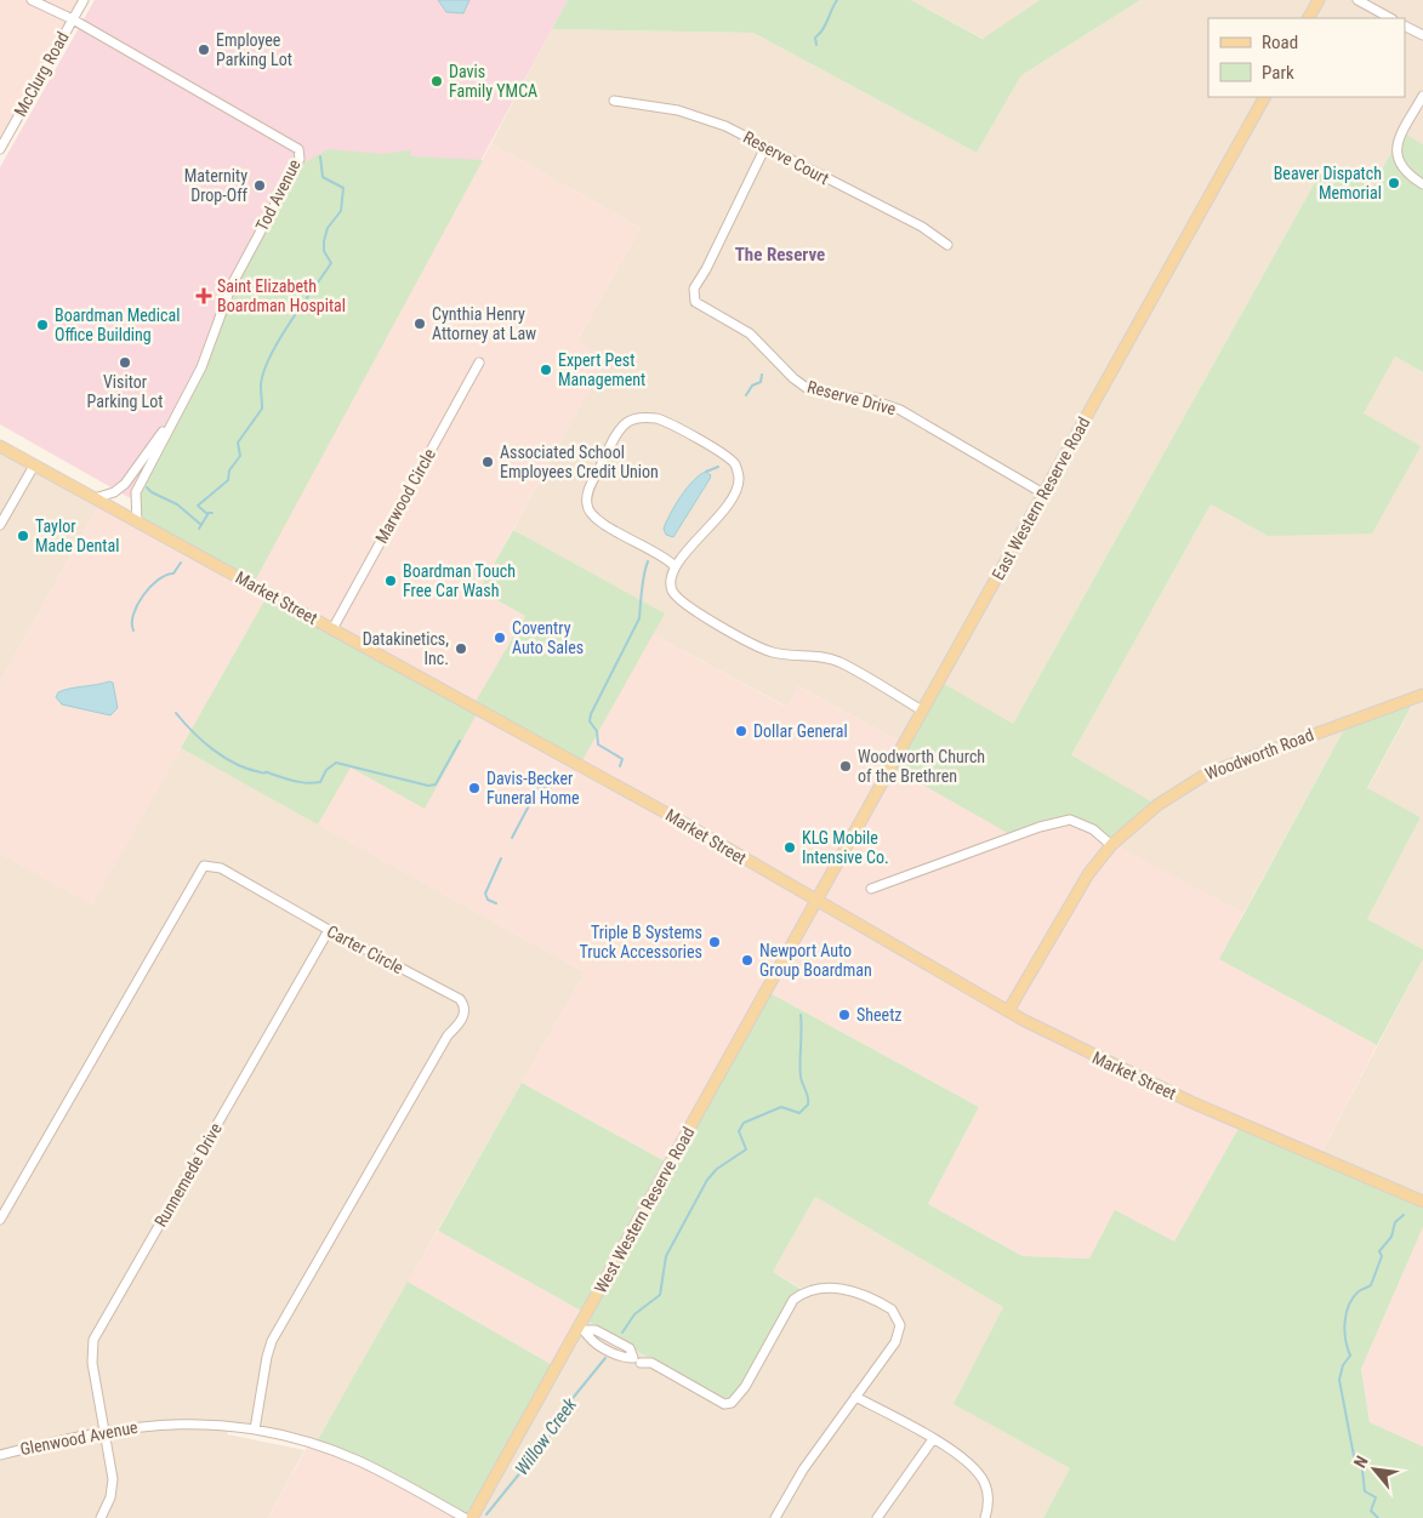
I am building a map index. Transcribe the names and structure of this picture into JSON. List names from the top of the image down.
{
  "streets": {
    "main road": [
      "East Western Reserve Road",
      "Market Street",
      "Woodworth Road",
      "West Western Reserve Road"
    ],
    "street": [
      "McClurg Road",
      "Reserve Court",
      "Tod Avenue",
      "Reserve Drive",
      "Marwood Circle",
      "Carter Circle",
      "Runnemede Drive",
      "Glenwood Avenue"
    ]
  },
  "crossings": [
    ["McClurg Road", "Tod Avenue"],
    ["Reserve Court", "Reserve Drive"],
    ["Tod Avenue", "Market Street"],
    ["Reserve Drive", "East Western Reserve Road"],
    ["Marwood Circle", "Market Street"],
    ["East Western Reserve Road", "Market Street"],
    ["East Western Reserve Road", "West Western Reserve Road"],
    ["Market Street", "Woodworth Road"],
    ["Market Street", "West Western Reserve Road"],
    ["Carter Circle", "Runnemede Drive"],
    ["Carter Circle", "Glenwood Avenue"],
    ["Runnemede Drive", "Glenwood Avenue"]
  ],
  "districts": ["The Reserve"],
  "water": ["Willow Creek"],
  "places": {
    "other": [
      "Employee Parking Lot",
      "Davis Family YMCA",
      "Beaver Dispatch Memorial",
      "Maternity Drop-Off",
      "Cynthia Henry Attorney at Law",
      "Boardman Medical Office Building",
      "Visitor Parking Lot",
      "Expert Pest Management",
      "Associated School Employees Credit Union",
      "Taylor Made Dental",
      "Boardman Touch Free Car Wash",
      "Coventry Auto Sales",
      "Datakinetics, Inc.",
      "Dollar General",
      "Woodworth Church of the Brethren",
      "Davis-Becker Funeral Home",
      "KLG Mobile Intensive Co.",
      "Triple B Systems Truck Accessories",
      "Newport Auto Group Boardman",
      "Sheetz"
    ],
    "health": ["Saint Elizabeth Boardman Hospital"]
  },
  "legend": ["Road", "Park"],
  "north": "top left"
}
